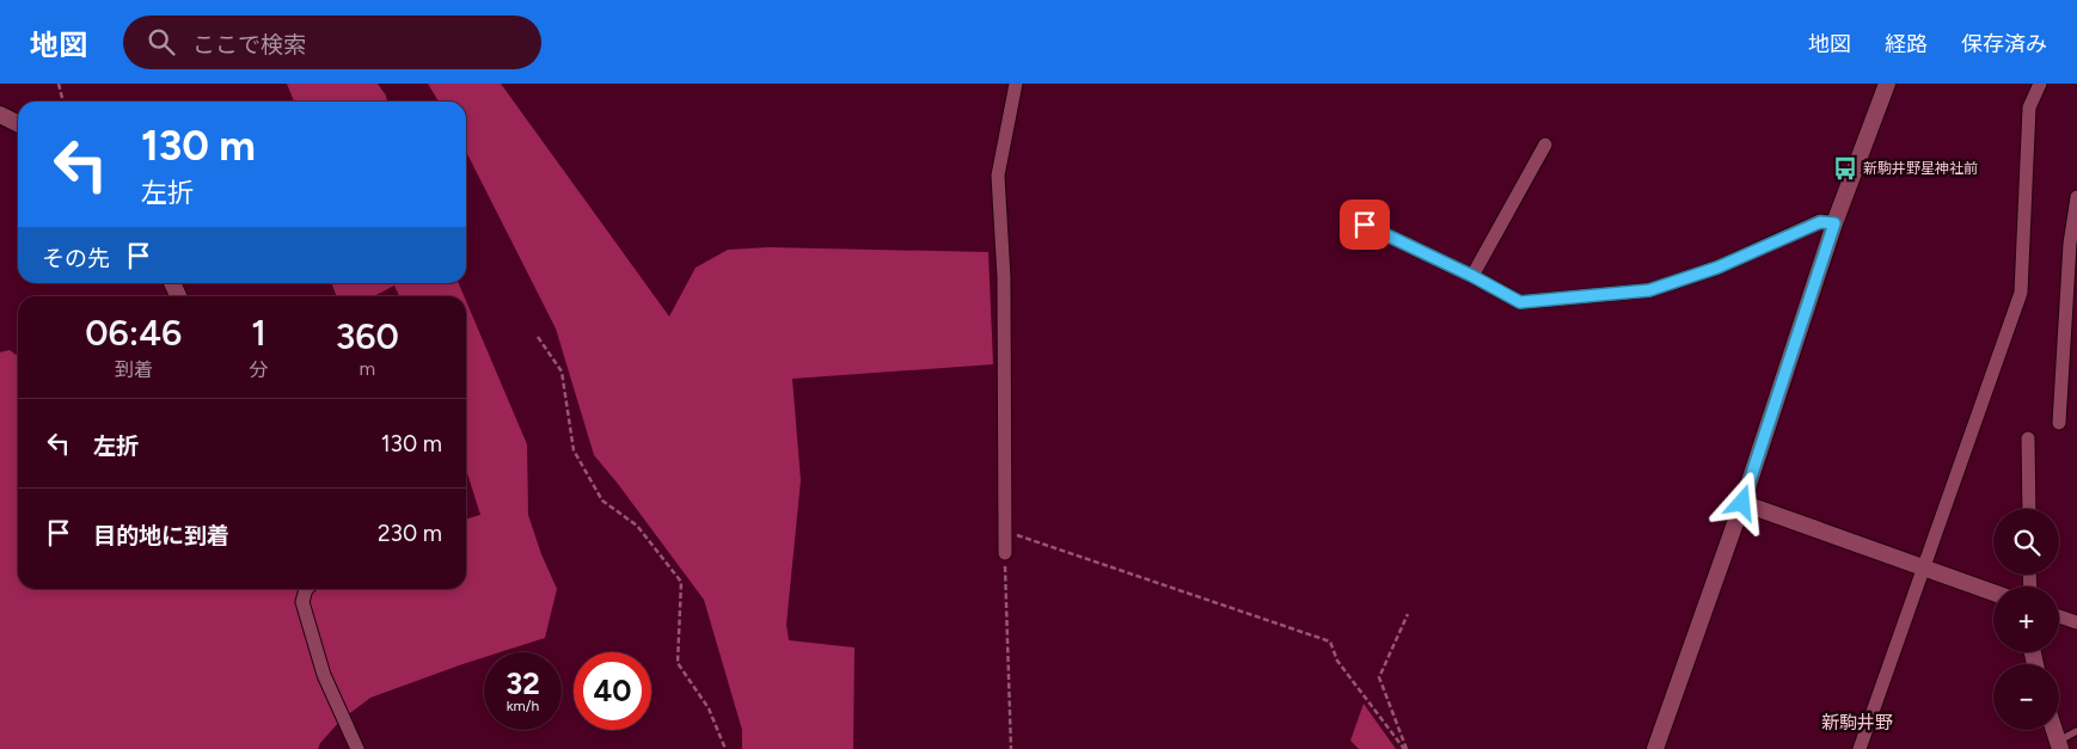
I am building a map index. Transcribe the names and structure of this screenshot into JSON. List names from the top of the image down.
{
  "districts": ["新駒井野"],
  "places": {
    "bus stop": ["新駒井野星神社前"]
  },
  "page": {
    "header": "地図",
    "search": "ここで検索",
    "nav": ["地図", "経路", "保存済み"],
    "turn": ["130 m", "左折"],
    "then": "その先",
    "eta": [
      "06:46",
      "到着",
      "1",
      "分",
      "360",
      "m"
    ],
    "list": [
      {
        "name": "左折",
        "value": "130 m"
      },
      {
        "name": "目的地に到着",
        "value": "230 m"
      }
    ],
    "map_buttons": ["+", "−"],
    "speed": "32 km/h",
    "limit": "40"
  }
}
